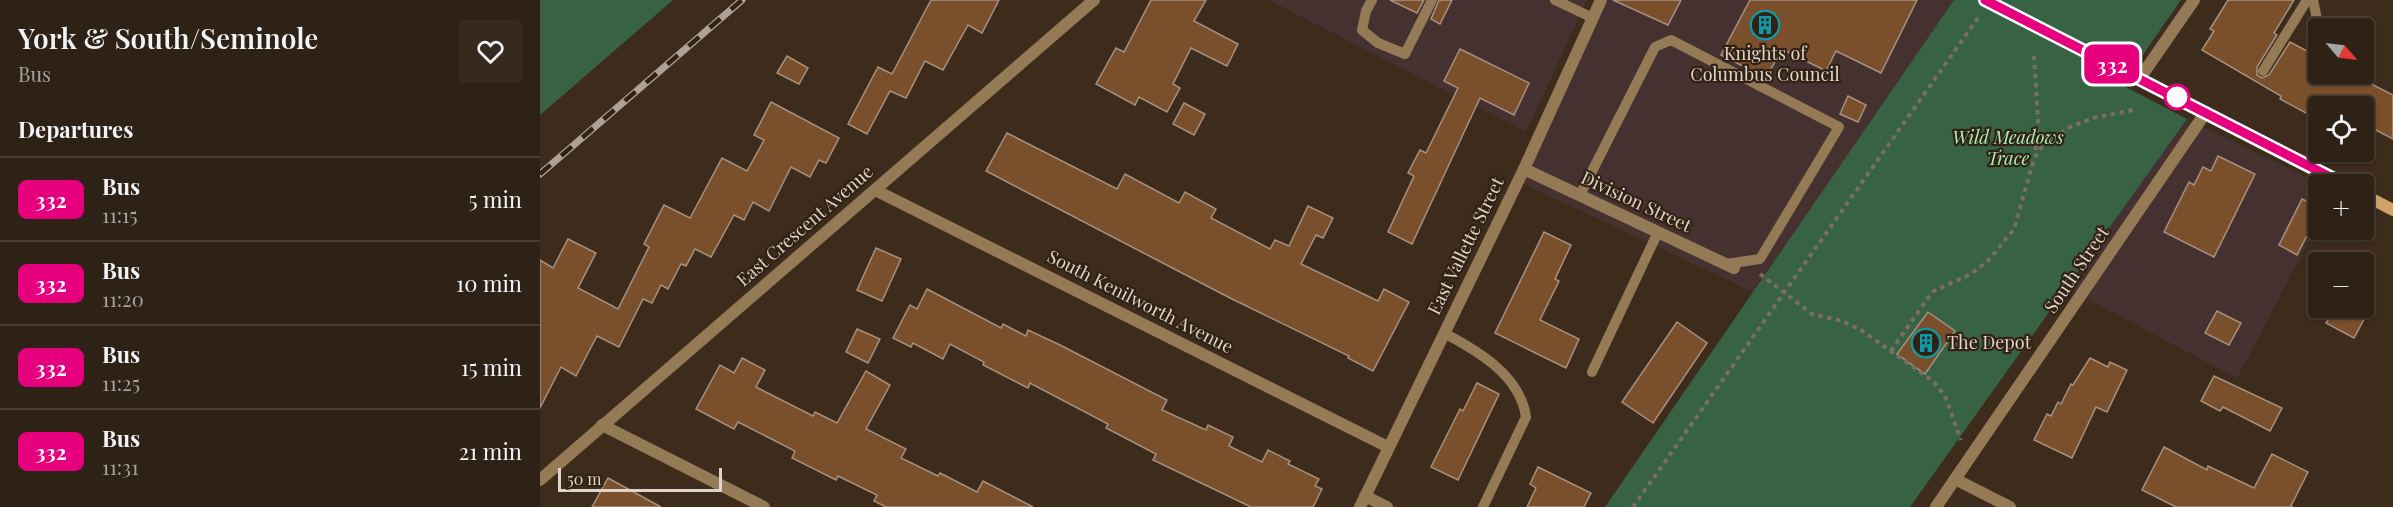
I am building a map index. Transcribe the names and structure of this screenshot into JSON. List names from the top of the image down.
{
  "streets": {
    "street": [
      "Division Street",
      "East Crescent Avenue",
      "East Vallette Street",
      "South Street",
      "South Kenilworth Avenue"
    ]
  },
  "crossings": [
    ["Division Street", "East Vallette Street"],
    ["East Crescent Avenue", "South Kenilworth Avenue"],
    ["East Vallette Street", "South Kenilworth Avenue"]
  ],
  "parks": ["Wild Meadows Trace"],
  "places": {
    "building": ["Knights of Columbus Council", "The Depot"]
  },
  "lines": ["bus line 332"],
  "scale_bar": "50 m",
  "north": "bottom right",
  "page": {
    "heading": [
      ["York & South/Seminole", "Bus"],
      "Departures"
    ],
    "on_map": "332",
    "map_buttons": ["+", "−"],
    "list": [
      {
        "mark": "332",
        "name": "Bus",
        "note": "11:15",
        "value": "5 min"
      },
      {
        "mark": "332",
        "name": "Bus",
        "note": "11:20",
        "value": "10 min"
      },
      {
        "mark": "332",
        "name": "Bus",
        "note": "11:25",
        "value": "15 min"
      },
      {
        "mark": "332",
        "name": "Bus",
        "note": "11:31",
        "value": "21 min"
      }
    ],
    "scale": "50 m"
  }
}
